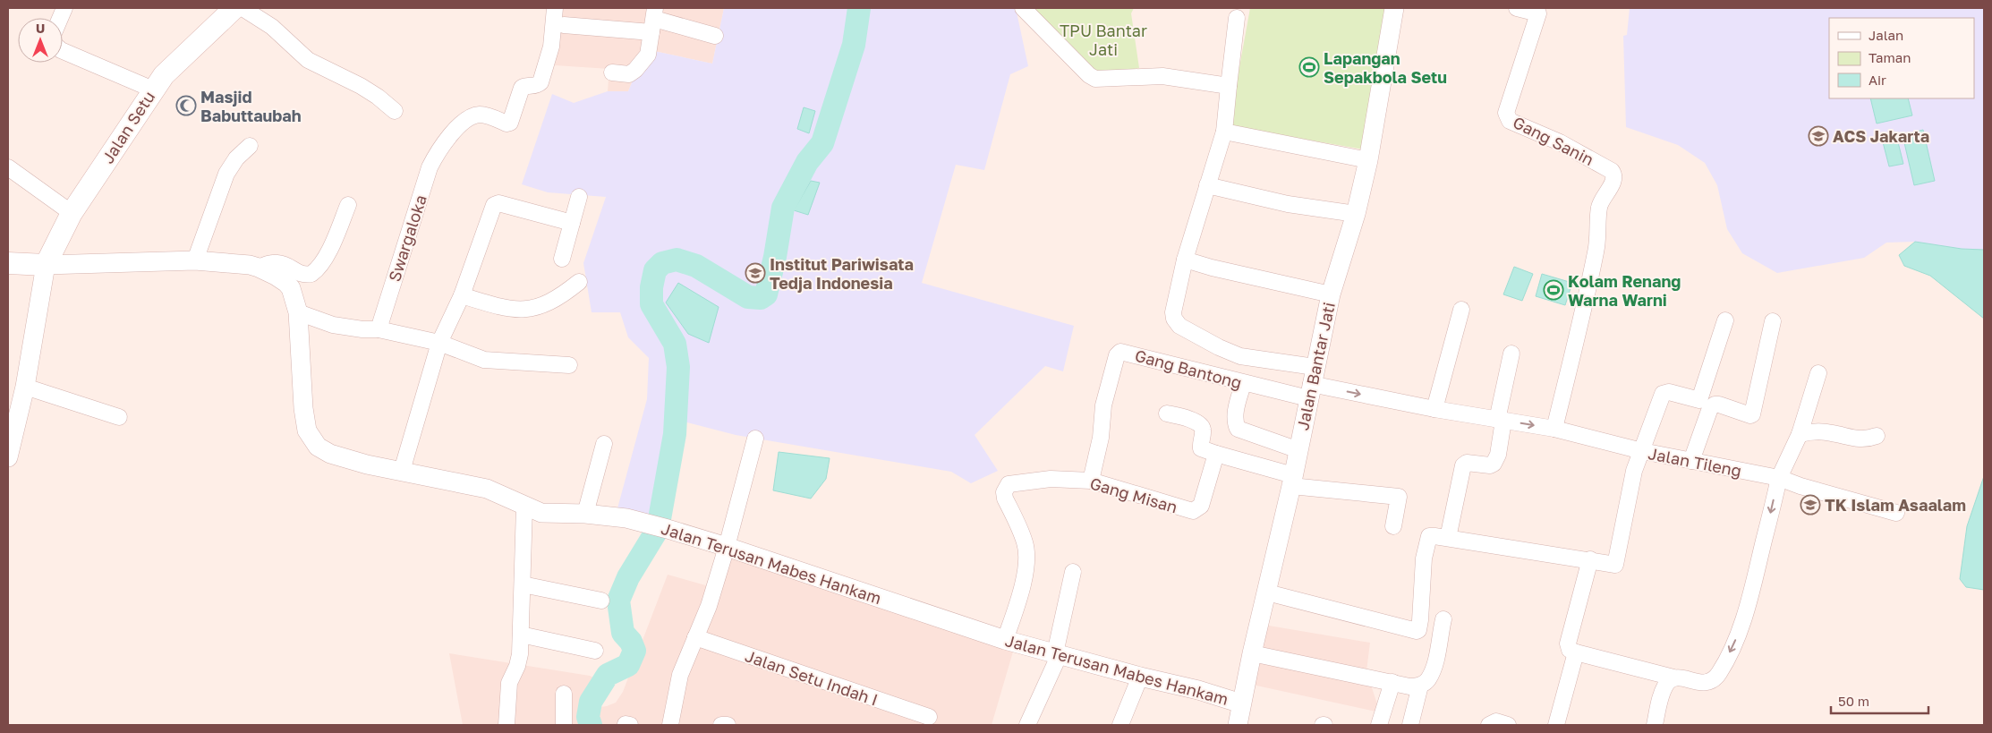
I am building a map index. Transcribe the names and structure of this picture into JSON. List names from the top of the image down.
{
  "streets": {
    "main road": ["Jalan Setu"],
    "street": [
      "Gang Sanin",
      "Swargaloka",
      "Jalan Bantar Jati",
      "Gang Bantong",
      "Jalan Tileng",
      "Gang Misan",
      "Jalan Terusan Mabes Hankam",
      "Jalan Setu Indah I"
    ]
  },
  "crossings": [
    ["Gang Sanin", "Jalan Tileng"],
    ["Jalan Bantar Jati", "Gang Bantong"],
    ["Jalan Bantar Jati", "Jalan Tileng"],
    ["Jalan Bantar Jati", "Jalan Terusan Mabes Hankam"],
    ["Gang Bantong", "Jalan Tileng"],
    ["Gang Bantong", "Gang Misan"],
    ["Gang Misan", "Jalan Terusan Mabes Hankam"]
  ],
  "parks": ["TPU Bantar Jati"],
  "places": {
    "sports": ["Lapangan Sepakbola Setu", "Kolam Renang Warna Warni"],
    "mosque": ["Masjid Babuttaubah"],
    "school or university": ["ACS Jakarta", "Institut Pariwisata Tedja Indonesia", "TK Islam Asaalam"]
  },
  "legend": ["Jalan", "Taman", "Air"],
  "scale_bar": "50 m",
  "north": "top"
}
